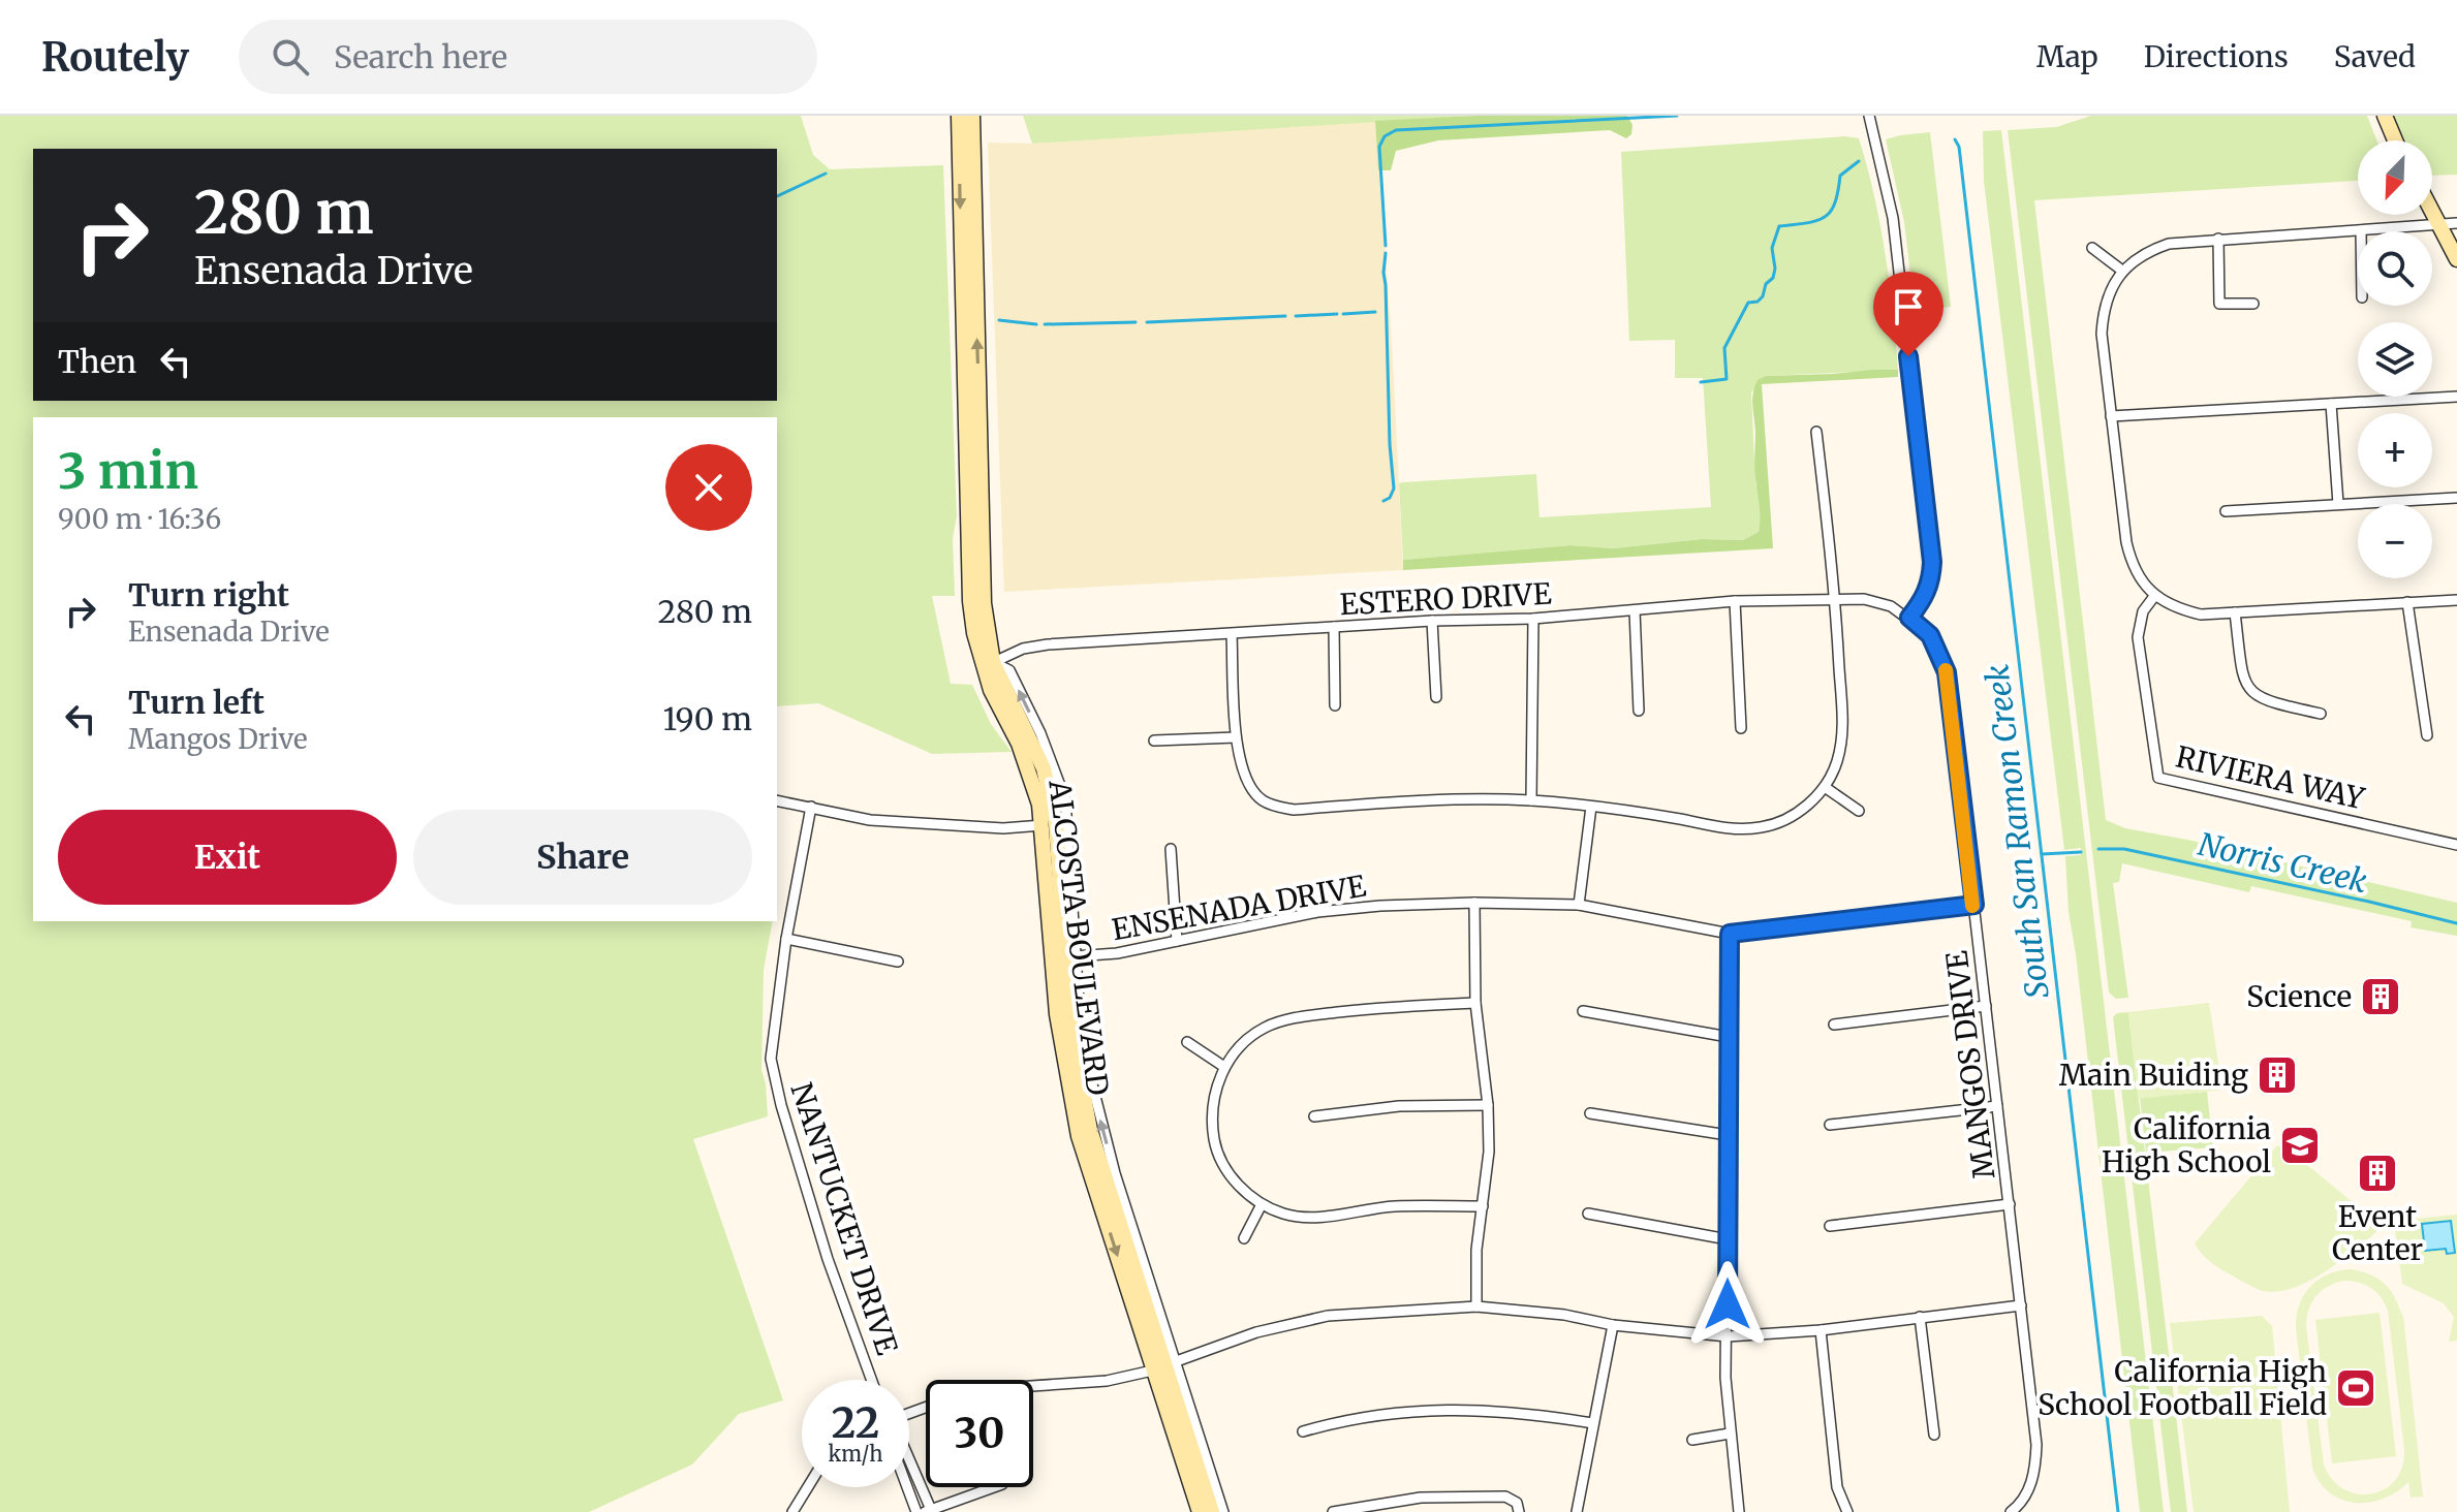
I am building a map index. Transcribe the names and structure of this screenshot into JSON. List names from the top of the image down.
{
  "streets": {
    "main road": ["ALCOSTA BOULEVARD"],
    "street": [
      "ESTERO DRIVE",
      "RIVIERA WAY",
      "ENSENADA DRIVE",
      "MANGOS DRIVE",
      "NANTUCKET DRIVE"
    ]
  },
  "crossings": [
    ["ESTERO DRIVE", "ALCOSTA BOULEVARD"],
    ["ESTERO DRIVE", "MANGOS DRIVE"],
    ["ENSENADA DRIVE", "ALCOSTA BOULEVARD"],
    ["ENSENADA DRIVE", "MANGOS DRIVE"]
  ],
  "water": ["South San Ramon Creek", "Norris Creek"],
  "places": {
    "building": ["Science", "Main Buiding", "Event Center"],
    "school or university": ["California High School"],
    "sports": ["California High School Football Field"]
  },
  "north": "bottom left",
  "page": {
    "header": "Routely",
    "search": "Search here",
    "nav": ["Map", "Directions", "Saved"],
    "map_buttons": ["+", "−"],
    "turn": ["280 m", "Ensenada Drive"],
    "then": "Then",
    "heading": ["3 min", "900 m · 16:36"],
    "list": [
      {
        "name": "Turn right",
        "note": "Ensenada Drive",
        "value": "280 m"
      },
      {
        "name": "Turn left",
        "note": "Mangos Drive",
        "value": "190 m"
      }
    ],
    "buttons": ["Exit", "Share"],
    "speed": "22 km/h",
    "limit": "30"
  }
}
